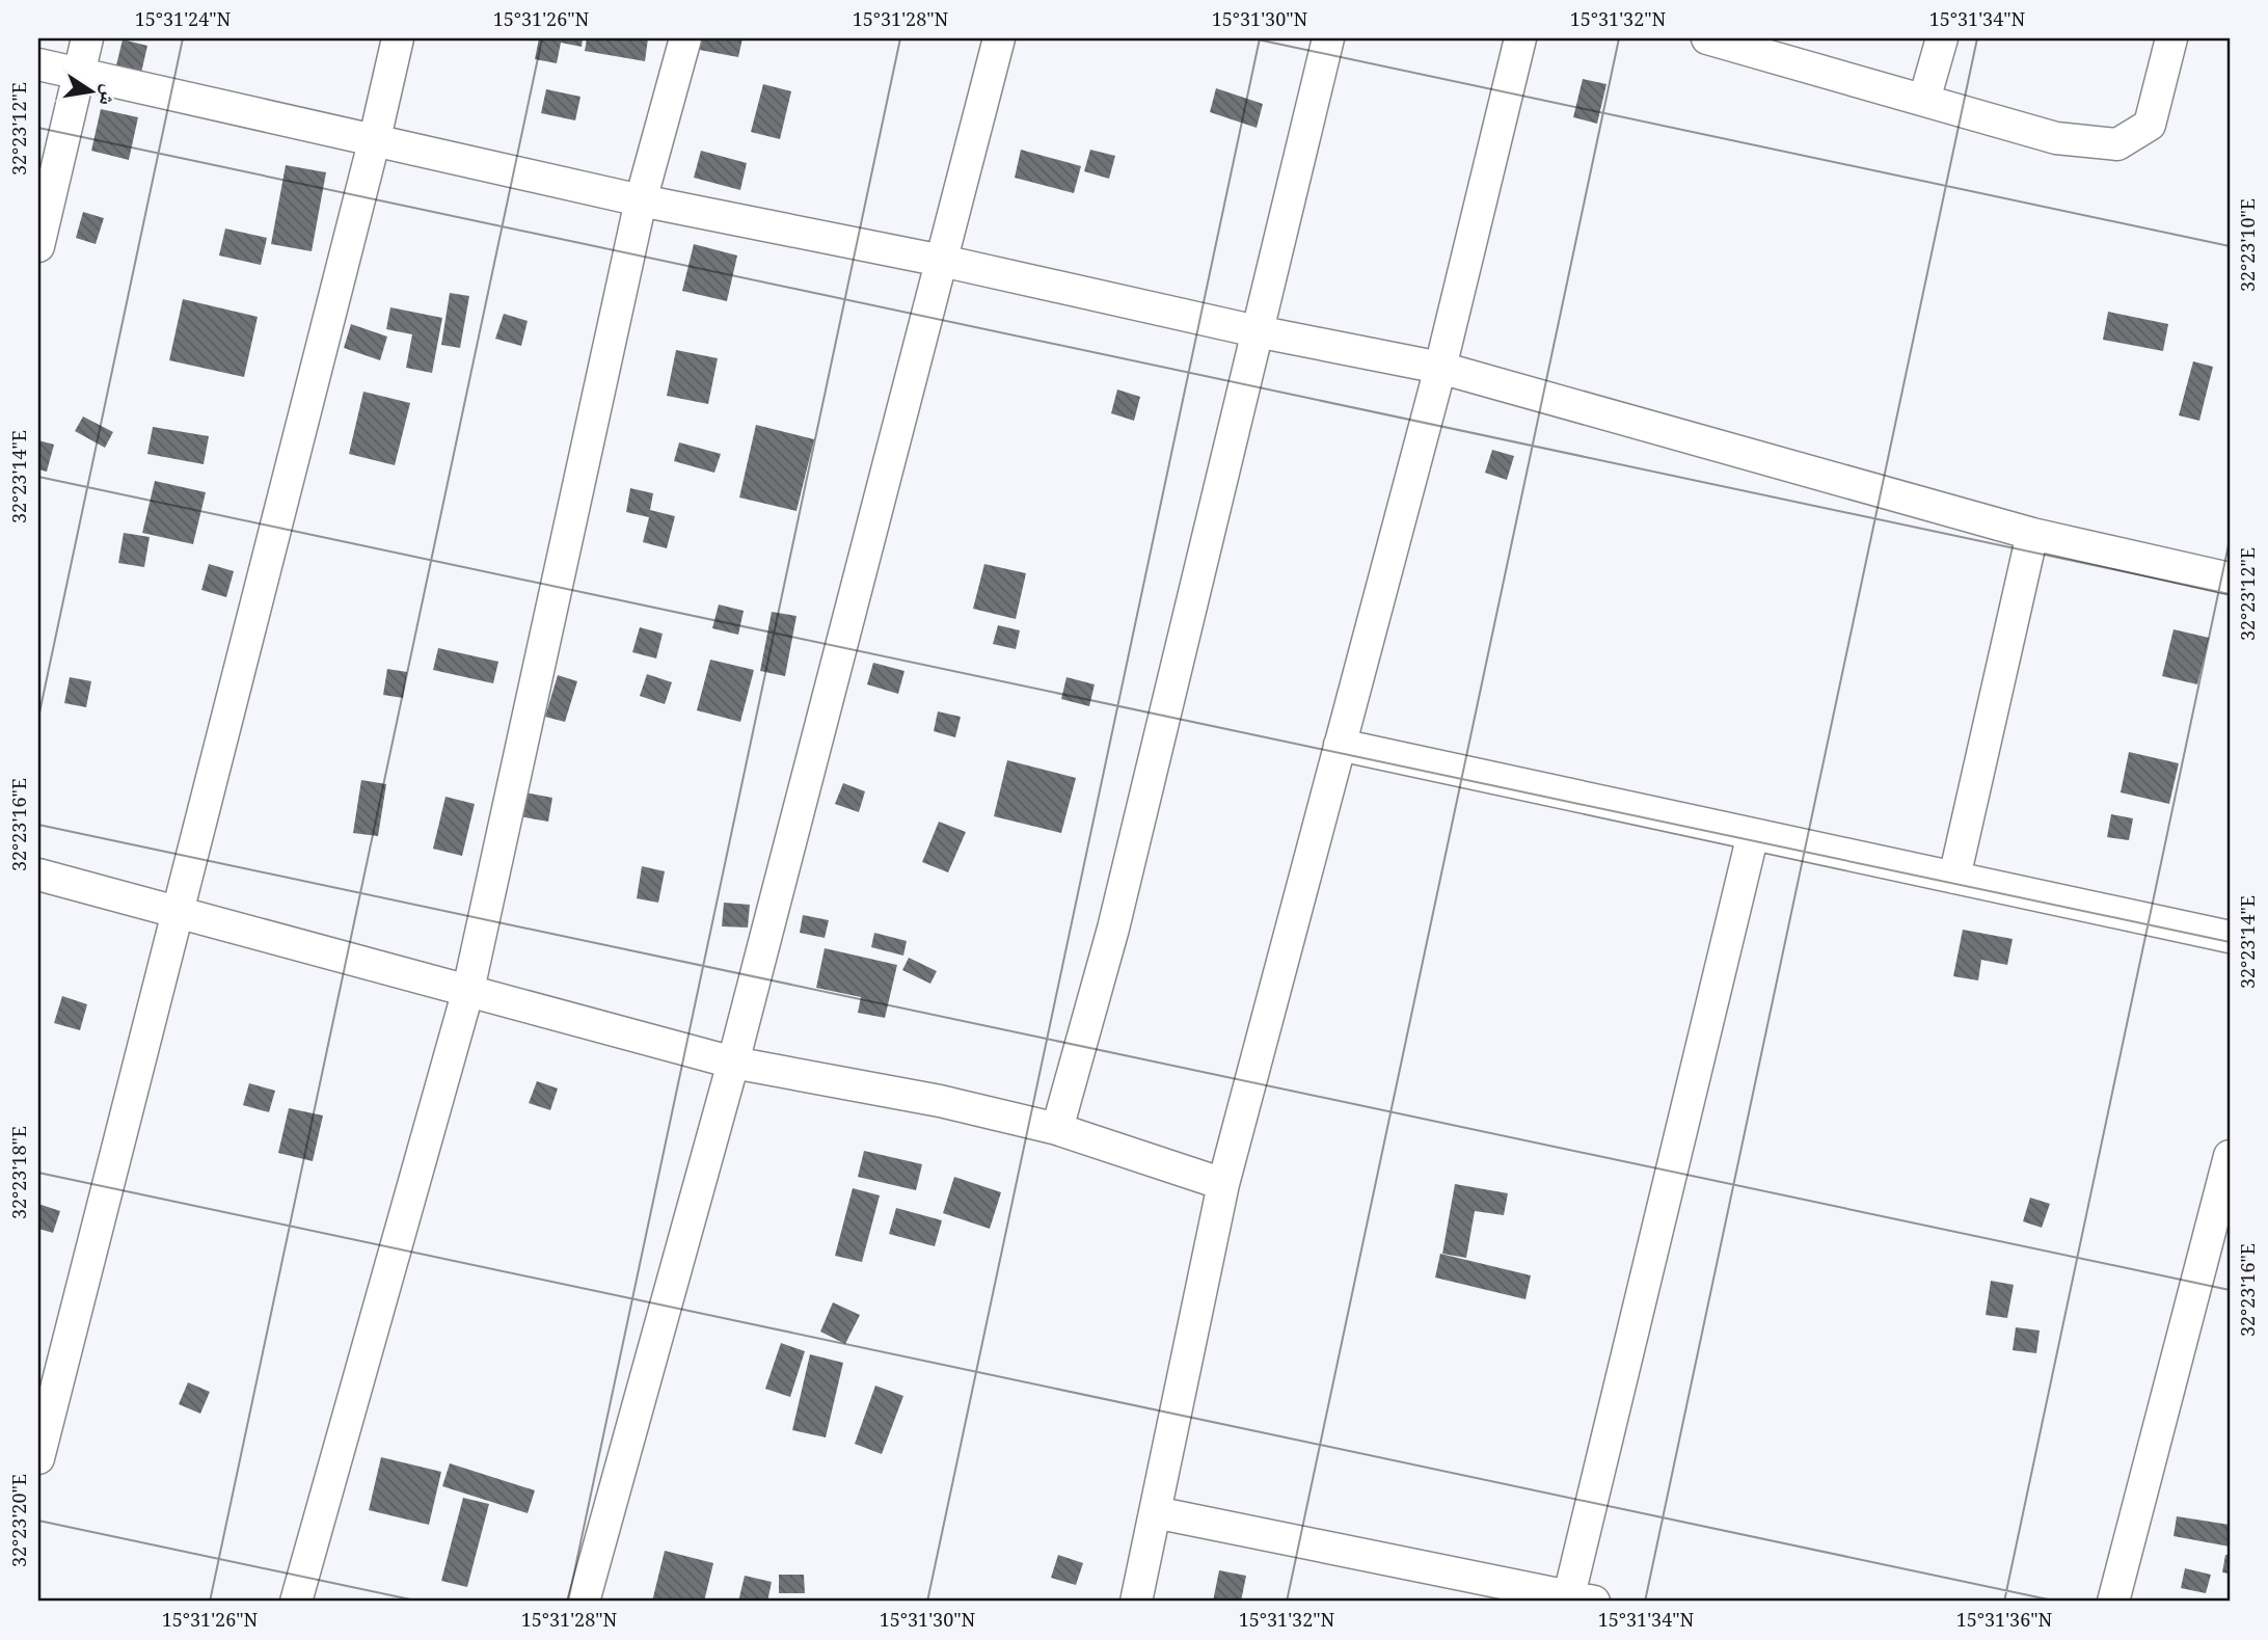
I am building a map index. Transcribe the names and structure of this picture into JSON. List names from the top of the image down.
{
  "north": "right",
  "coordinates": [
    "15°31'24\"N",
    "15°31'26\"N",
    "15°31'28\"N",
    "15°31'30\"N",
    "15°31'32\"N",
    "15°31'34\"N",
    "32°23'12\"E",
    "32°23'10\"E",
    "32°23'14\"E",
    "32°23'16\"E",
    "32°23'18\"E",
    "32°23'20\"E",
    "15°31'36\"N"
  ]
}
